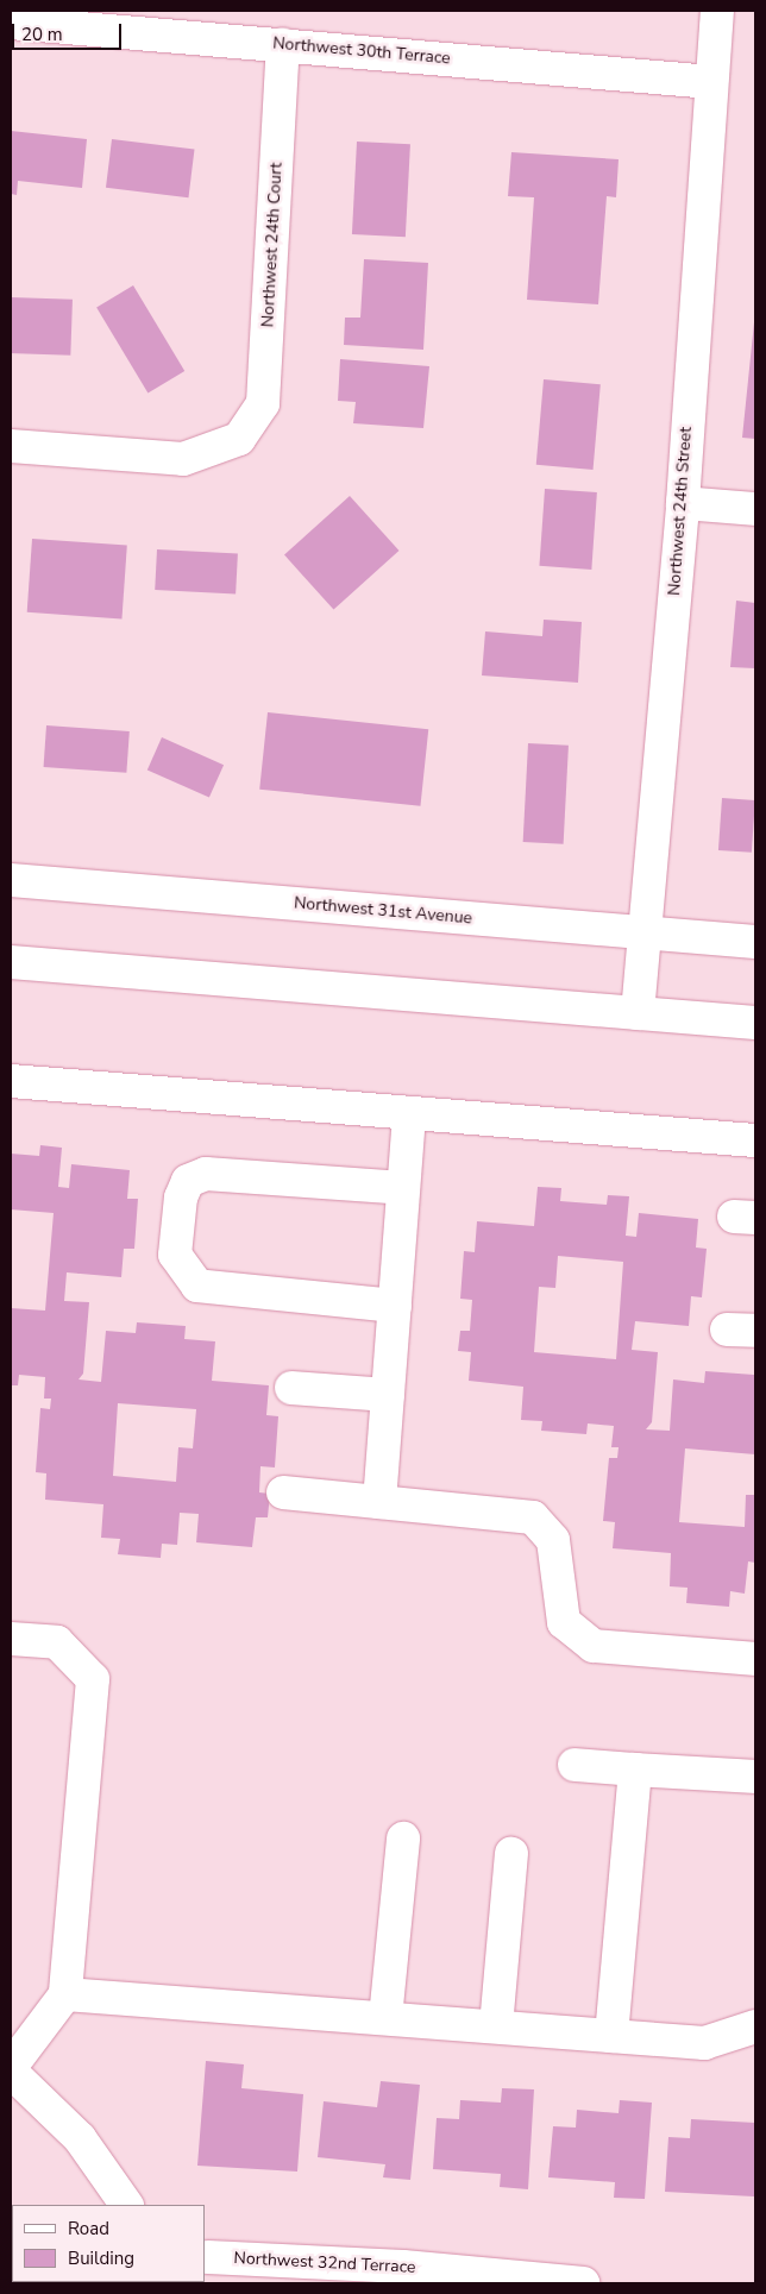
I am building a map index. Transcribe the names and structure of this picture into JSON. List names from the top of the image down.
{
  "streets": {
    "street": [
      "Northwest 30th Terrace",
      "Northwest 24th Court",
      "Northwest 24th Street",
      "Northwest 31st Avenue",
      "Northwest 32nd Terrace"
    ]
  },
  "crossings": [
    ["Northwest 30th Terrace", "Northwest 24th Court"],
    ["Northwest 30th Terrace", "Northwest 24th Street"],
    ["Northwest 24th Street", "Northwest 31st Avenue"]
  ],
  "legend": ["Road", "Building"],
  "scale_bar": "20 m"
}
